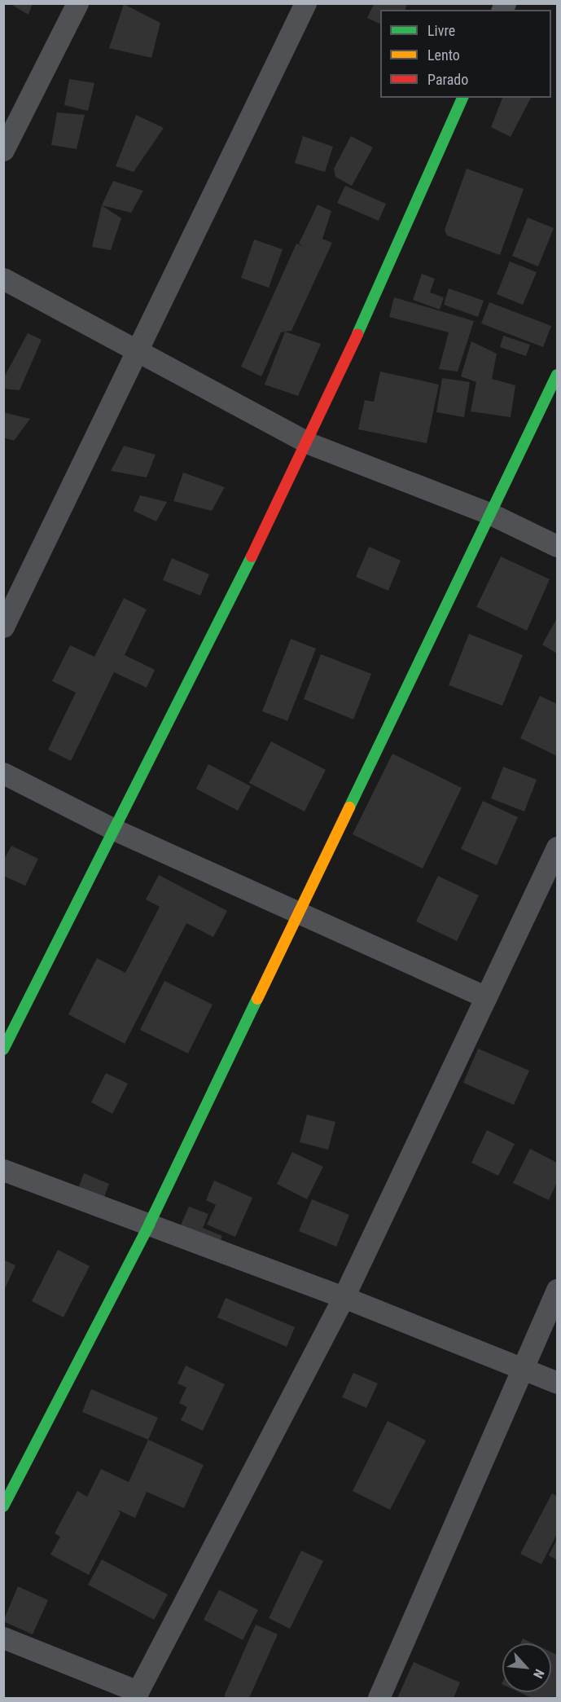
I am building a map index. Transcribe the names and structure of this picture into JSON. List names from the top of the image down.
{
  "legend": ["Livre", "Lento", "Parado"],
  "north": "bottom right"
}
